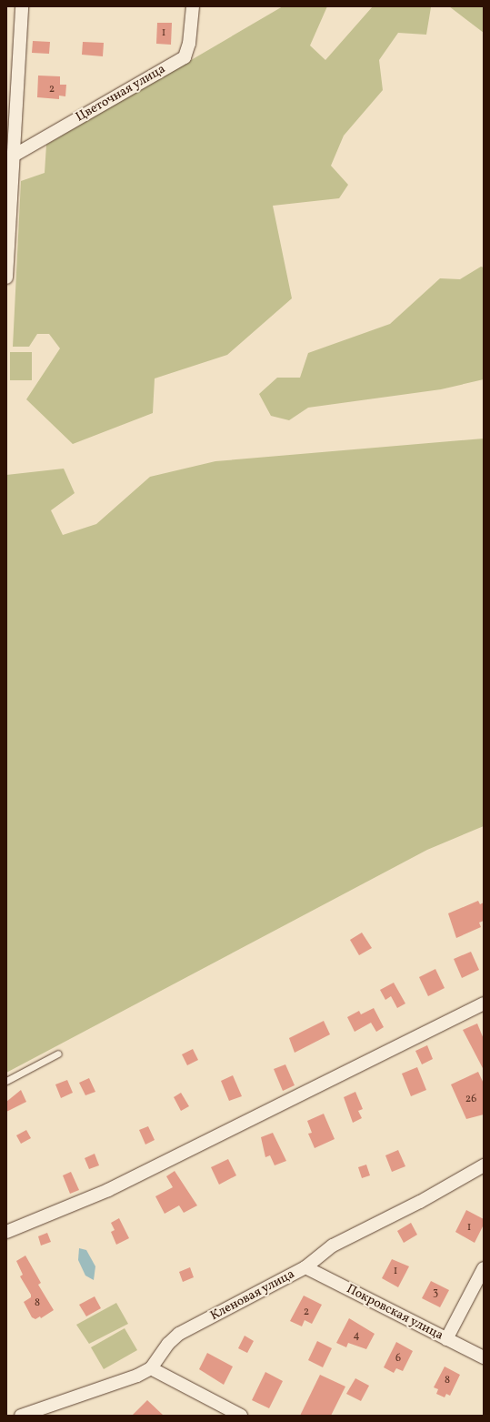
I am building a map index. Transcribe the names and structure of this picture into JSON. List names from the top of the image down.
{
  "streets": {
    "street": ["Цветочная улица", "Кленовая улица", "Покровская улица"]
  },
  "crossings": [
    ["Кленовая улица", "Покровская улица"]
  ],
  "house_numbers": [
    "1",
    "2",
    "26",
    "1",
    "1",
    "3",
    "8",
    "2",
    "4",
    "6",
    "8"
  ]
}
